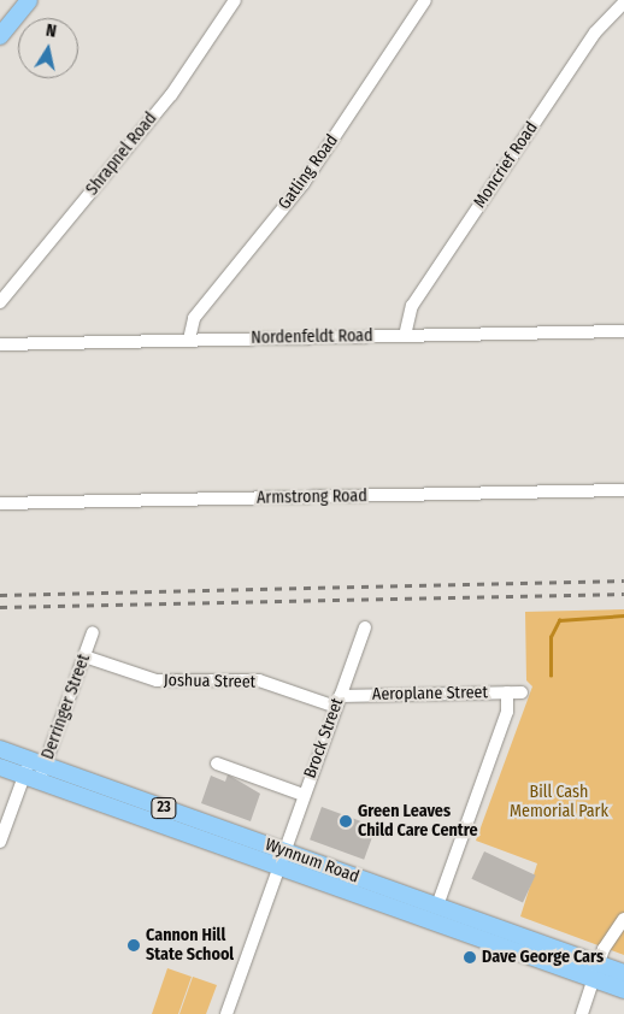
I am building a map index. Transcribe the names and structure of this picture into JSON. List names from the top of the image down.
{
  "streets": {
    "main road": ["23", "Wynnum Road"],
    "street": [
      "Shrapnel Road",
      "Moncrief Road",
      "Gatling Road",
      "Nordenfeldt Road",
      "Armstrong Road",
      "Joshua Street",
      "Aeroplane Street",
      "Derringer Street",
      "Brock Street"
    ]
  },
  "crossings": [
    ["Moncrief Road", "Nordenfeldt Road"],
    ["Gatling Road", "Nordenfeldt Road"],
    ["Joshua Street", "Aeroplane Street"],
    ["Joshua Street", "Derringer Street"],
    ["Joshua Street", "Brock Street"],
    ["Aeroplane Street", "Brock Street"],
    ["Derringer Street", "Wynnum Road"],
    ["Brock Street", "Wynnum Road"]
  ],
  "parks": ["Bill Cash Memorial Park"],
  "places": ["Green Leaves Child Care Centre", "Cannon Hill State School", "Dave George Cars"],
  "north": "top"
}
